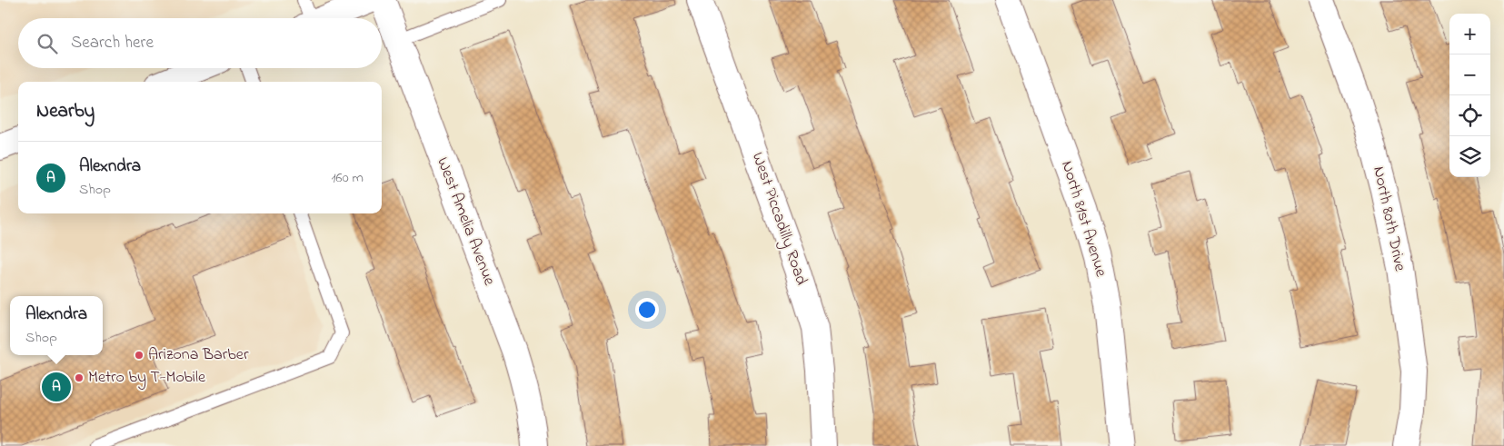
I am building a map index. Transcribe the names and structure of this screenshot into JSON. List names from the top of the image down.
{
  "streets": {
    "street": [
      "West Piccadilly Road",
      "North 81st Avenue",
      "North 80th Drive",
      "West Amelia Avenue"
    ]
  },
  "places": ["Arizona Barber", "Metro by T-Mobile"],
  "page": {
    "map_buttons": ["+", "−"],
    "search": "Search here",
    "heading": "Nearby",
    "list": [
      {
        "mark": "A",
        "name": "Alexndra",
        "note": "Shop",
        "value": "160 m"
      }
    ],
    "popup": ["Alexndra", "Shop"],
    "pins": "A"
  }
}
